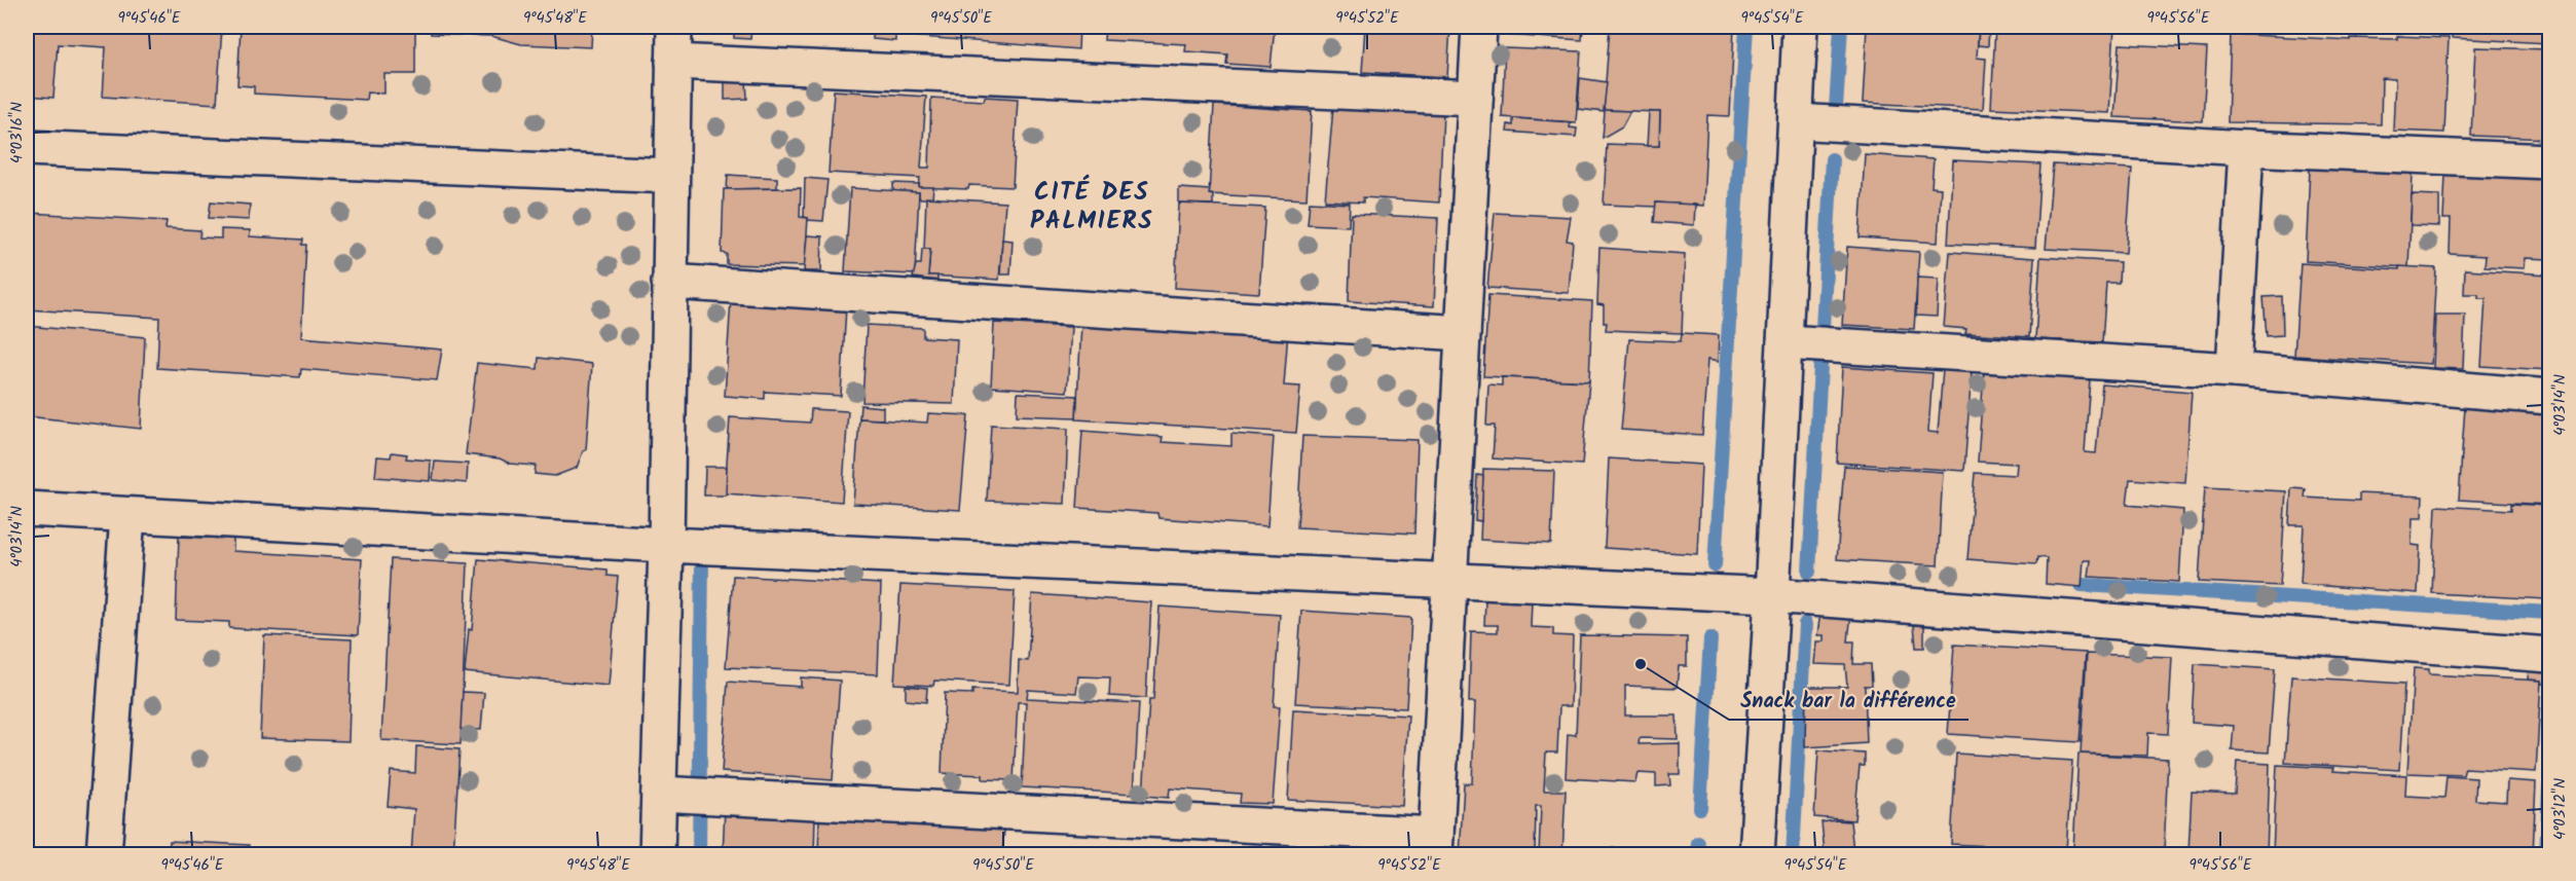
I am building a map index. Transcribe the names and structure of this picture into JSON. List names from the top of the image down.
{
  "districts": ["CITÉ DES PALMIERS"],
  "places": ["Snack bar la différence"],
  "coordinates": [
    "9°45'46\"E",
    "9°45'48\"E",
    "9°45'50\"E",
    "9°45'52\"E",
    "9°45'54\"E",
    "9°45'56\"E",
    "4°03'16\"N",
    "4°03'14\"N",
    "4°03'12\"N"
  ]
}
